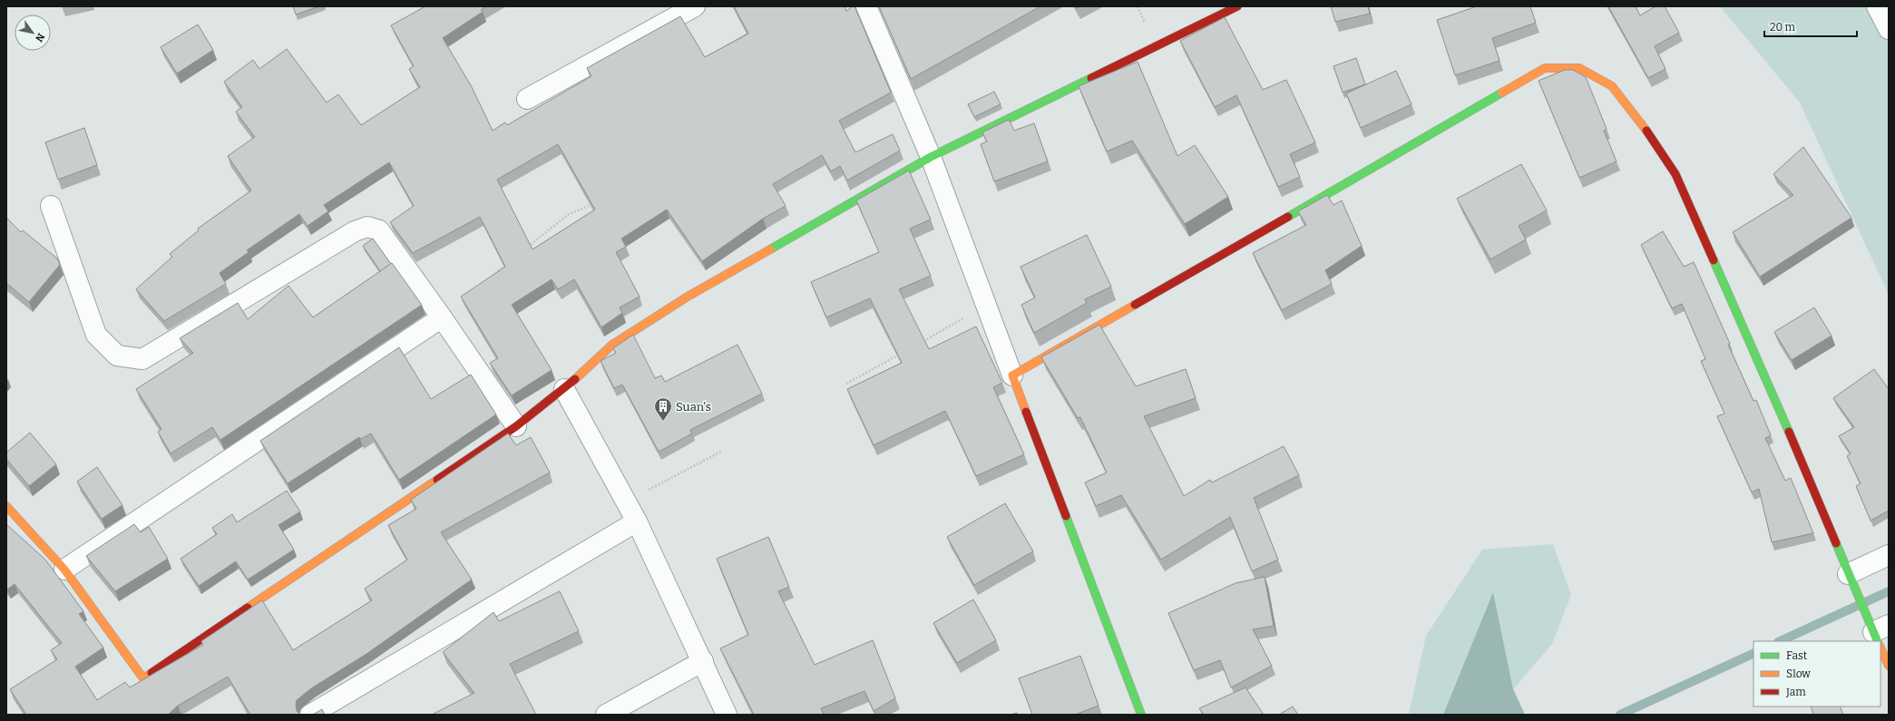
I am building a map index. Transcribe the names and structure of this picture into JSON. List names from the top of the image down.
{
  "places": {
    "building": ["Suan's"]
  },
  "legend": ["Fast", "Slow", "Jam"],
  "scale_bar": "20 m",
  "north": "bottom right"
}
